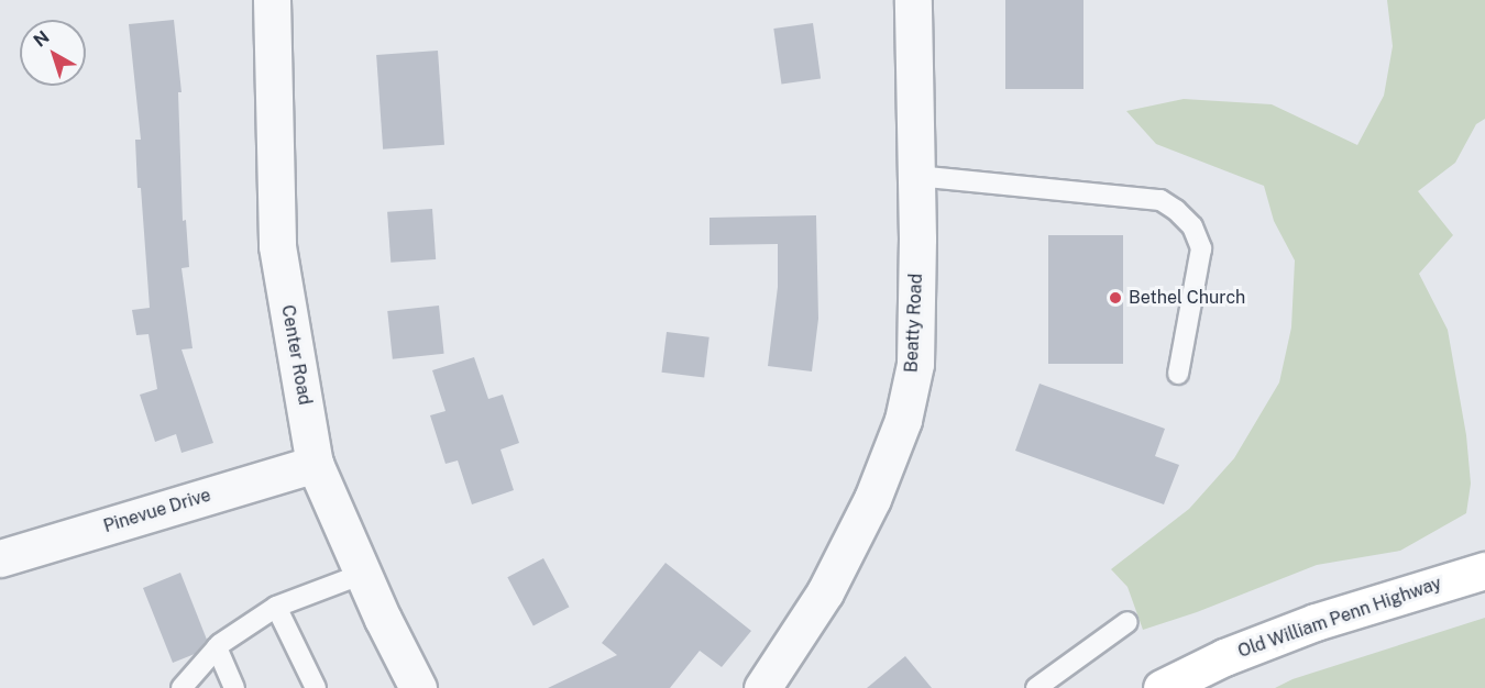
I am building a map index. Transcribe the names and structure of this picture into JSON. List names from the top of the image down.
{
  "streets": {
    "main road": ["Old William Penn Highway"],
    "street": ["Beatty Road", "Center Road", "Pinevue Drive"]
  },
  "crossings": [
    ["Center Road", "Pinevue Drive"]
  ],
  "places": ["Bethel Church"],
  "north": "top left"
}
